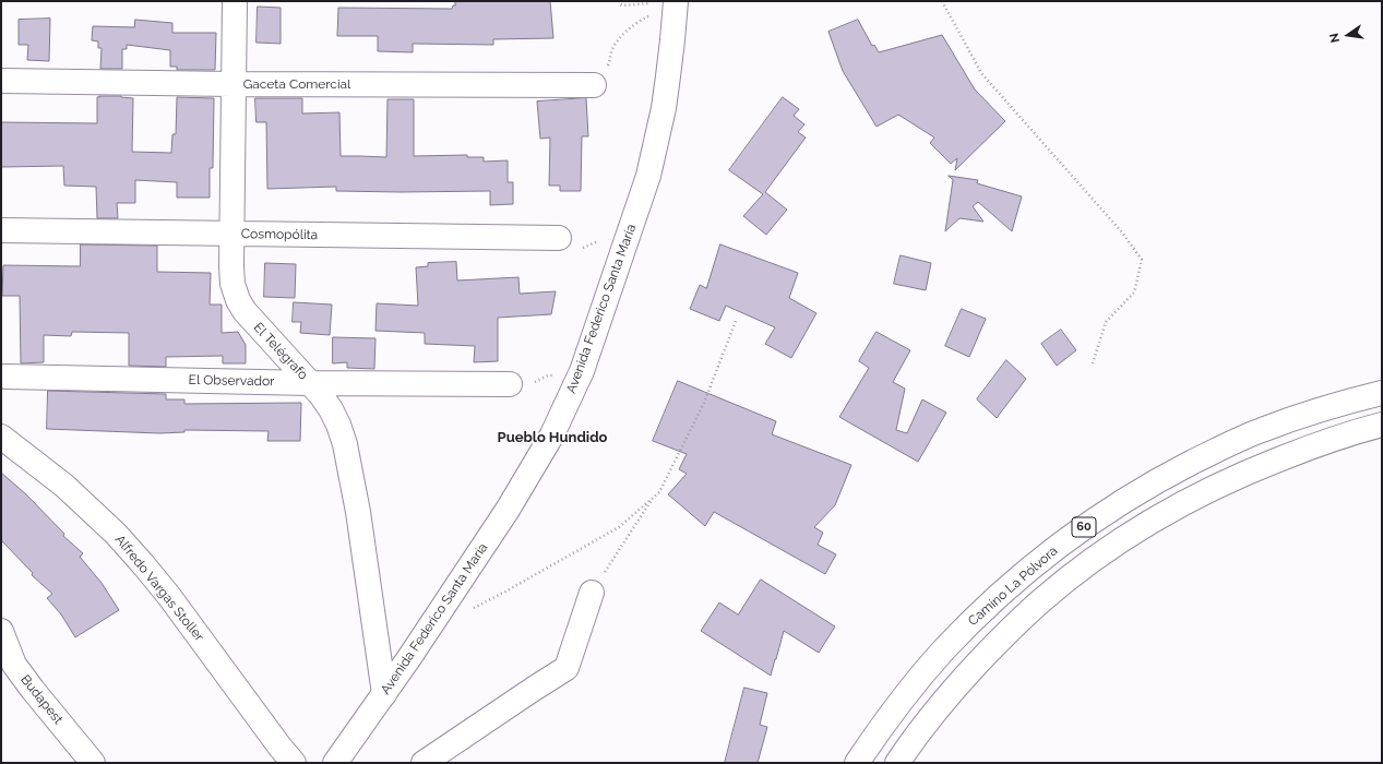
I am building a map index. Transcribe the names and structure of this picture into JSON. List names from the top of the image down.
{
  "streets": {
    "main road": [
      "Gaceta Comercial",
      "Cosmopólita",
      "Avenida Federico Santa María",
      "El Telégrafo",
      "El Observador",
      "60",
      "Camino La Pólvora",
      "Alfredo Vargas Stoller",
      "Budapest"
    ]
  },
  "crossings": [
    ["Gaceta Comercial", "El Telégrafo"],
    ["Cosmopólita", "El Telégrafo"],
    ["Avenida Federico Santa María", "El Telégrafo"],
    ["El Telégrafo", "El Observador"]
  ],
  "districts": ["Pueblo Hundido"],
  "north": "left"
}
